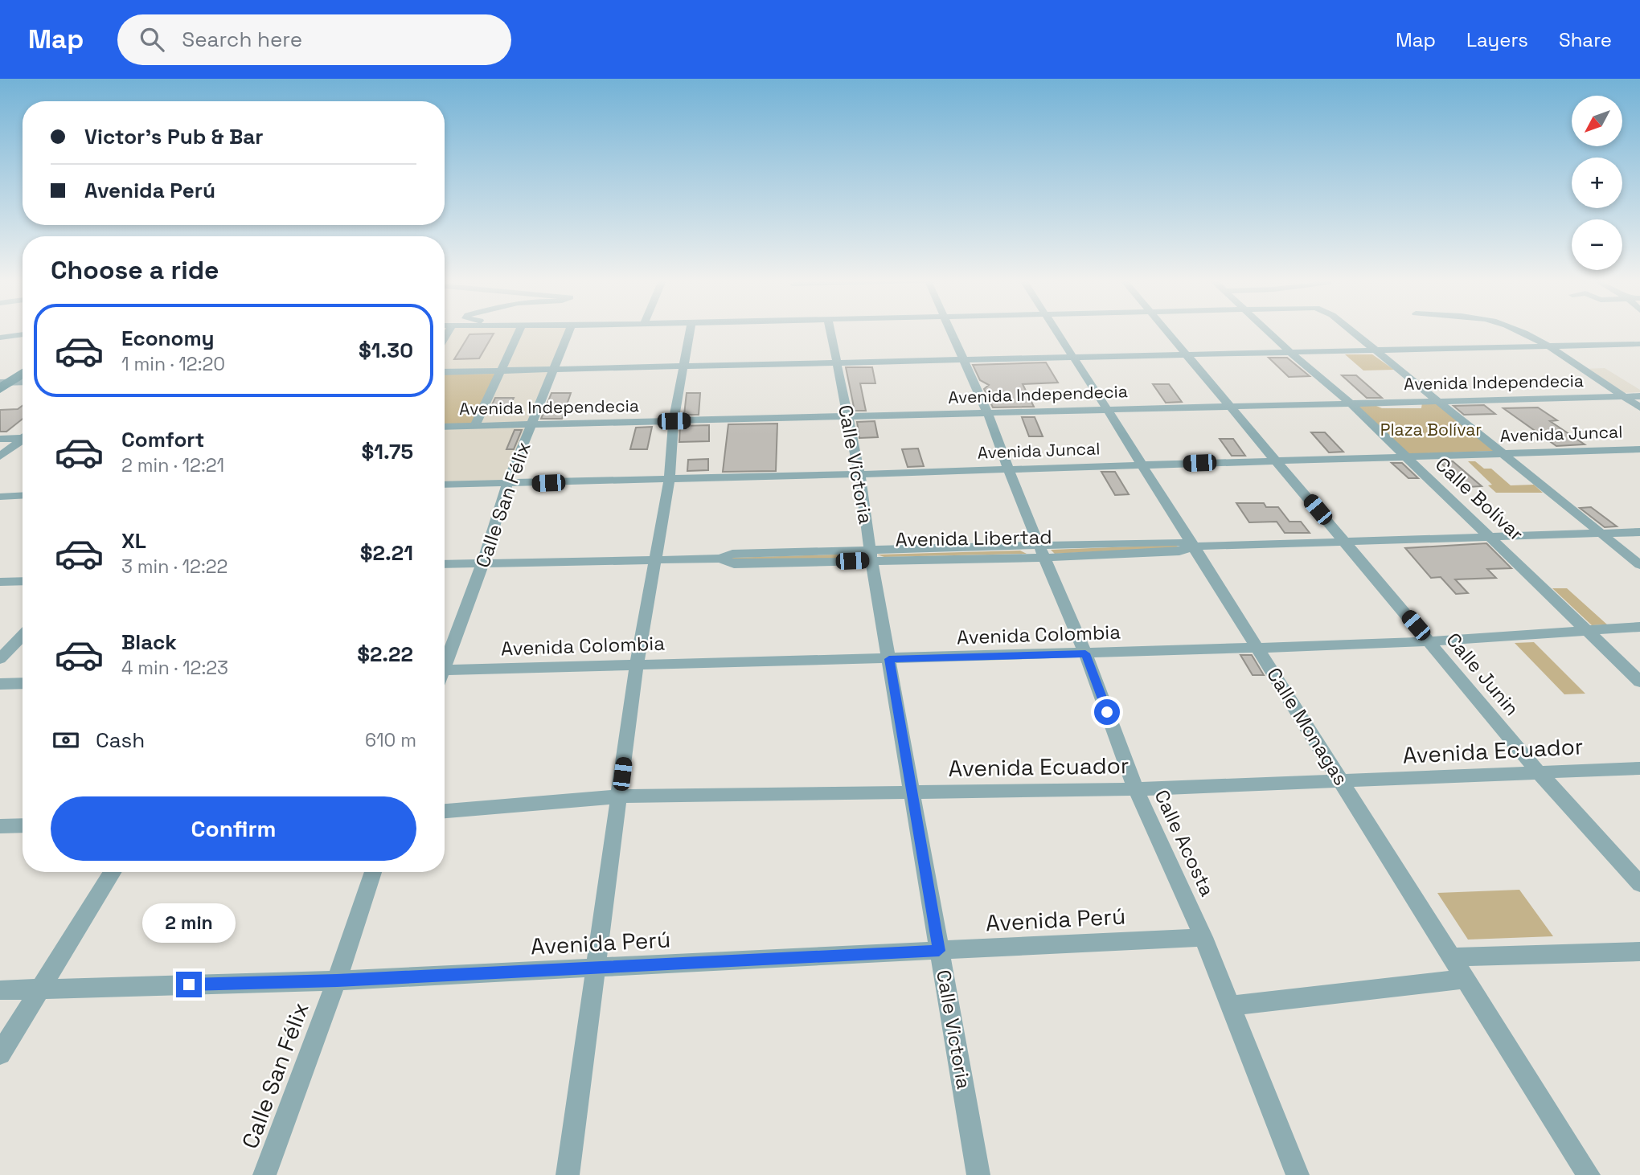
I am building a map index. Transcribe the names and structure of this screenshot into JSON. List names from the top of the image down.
{
  "streets": {
    "street": [
      "Avenida Independecia",
      "Avenida Juncal",
      "Calle Victoria",
      "Calle Bolívar",
      "Calle San Félix",
      "Avenida Libertad",
      "Avenida Colombia",
      "Calle Junin",
      "Calle Monagas",
      "Avenida Ecuador",
      "Calle Acosta",
      "Avenida Perú"
    ]
  },
  "crossings": [
    ["Avenida Independecia", "Calle Victoria"],
    ["Avenida Independecia", "Calle Bolívar"],
    ["Avenida Independecia", "Calle San Félix"],
    ["Avenida Independecia", "Calle Junin"],
    ["Avenida Independecia", "Calle Monagas"],
    ["Avenida Independecia", "Calle Acosta"],
    ["Avenida Juncal", "Calle Victoria"],
    ["Avenida Juncal", "Calle Bolívar"],
    ["Avenida Juncal", "Calle San Félix"],
    ["Avenida Juncal", "Calle Junin"],
    ["Avenida Juncal", "Calle Monagas"],
    ["Avenida Juncal", "Calle Acosta"],
    ["Calle Victoria", "Avenida Libertad"],
    ["Calle Victoria", "Avenida Colombia"],
    ["Calle Victoria", "Avenida Ecuador"],
    ["Calle Victoria", "Avenida Perú"],
    ["Calle Bolívar", "Avenida Libertad"],
    ["Calle Bolívar", "Avenida Colombia"],
    ["Calle San Félix", "Avenida Libertad"],
    ["Calle San Félix", "Avenida Perú"],
    ["Avenida Libertad", "Calle Junin"],
    ["Avenida Libertad", "Calle Monagas"],
    ["Avenida Libertad", "Calle Acosta"],
    ["Avenida Colombia", "Calle Junin"],
    ["Avenida Colombia", "Calle Monagas"],
    ["Avenida Colombia", "Calle Acosta"],
    ["Calle Junin", "Avenida Ecuador"],
    ["Calle Monagas", "Avenida Ecuador"],
    ["Avenida Ecuador", "Calle Acosta"],
    ["Calle Acosta", "Avenida Perú"]
  ],
  "parks": ["Plaza Bolívar"],
  "north": "bottom left",
  "page": {
    "header": "Map",
    "search": "Search here",
    "nav": ["Map", "Layers", "Share"],
    "map_buttons": ["+", "−"],
    "banner": ["Victor's Pub & Bar", "Avenida Perú"],
    "heading": "Choose a ride",
    "list": [
      {
        "name": "Economy",
        "note": "1 min · 12:20",
        "value": "$1.30"
      },
      {
        "name": "Comfort",
        "note": "2 min · 12:21",
        "value": "$1.75"
      },
      {
        "name": "XL",
        "note": "3 min · 12:22",
        "value": "$2.21"
      },
      {
        "name": "Black",
        "note": "4 min · 12:23",
        "value": "$2.22"
      }
    ],
    "pay": ["Cash", "610 m"],
    "buttons": "Confirm",
    "bubble": "2 min"
  }
}
